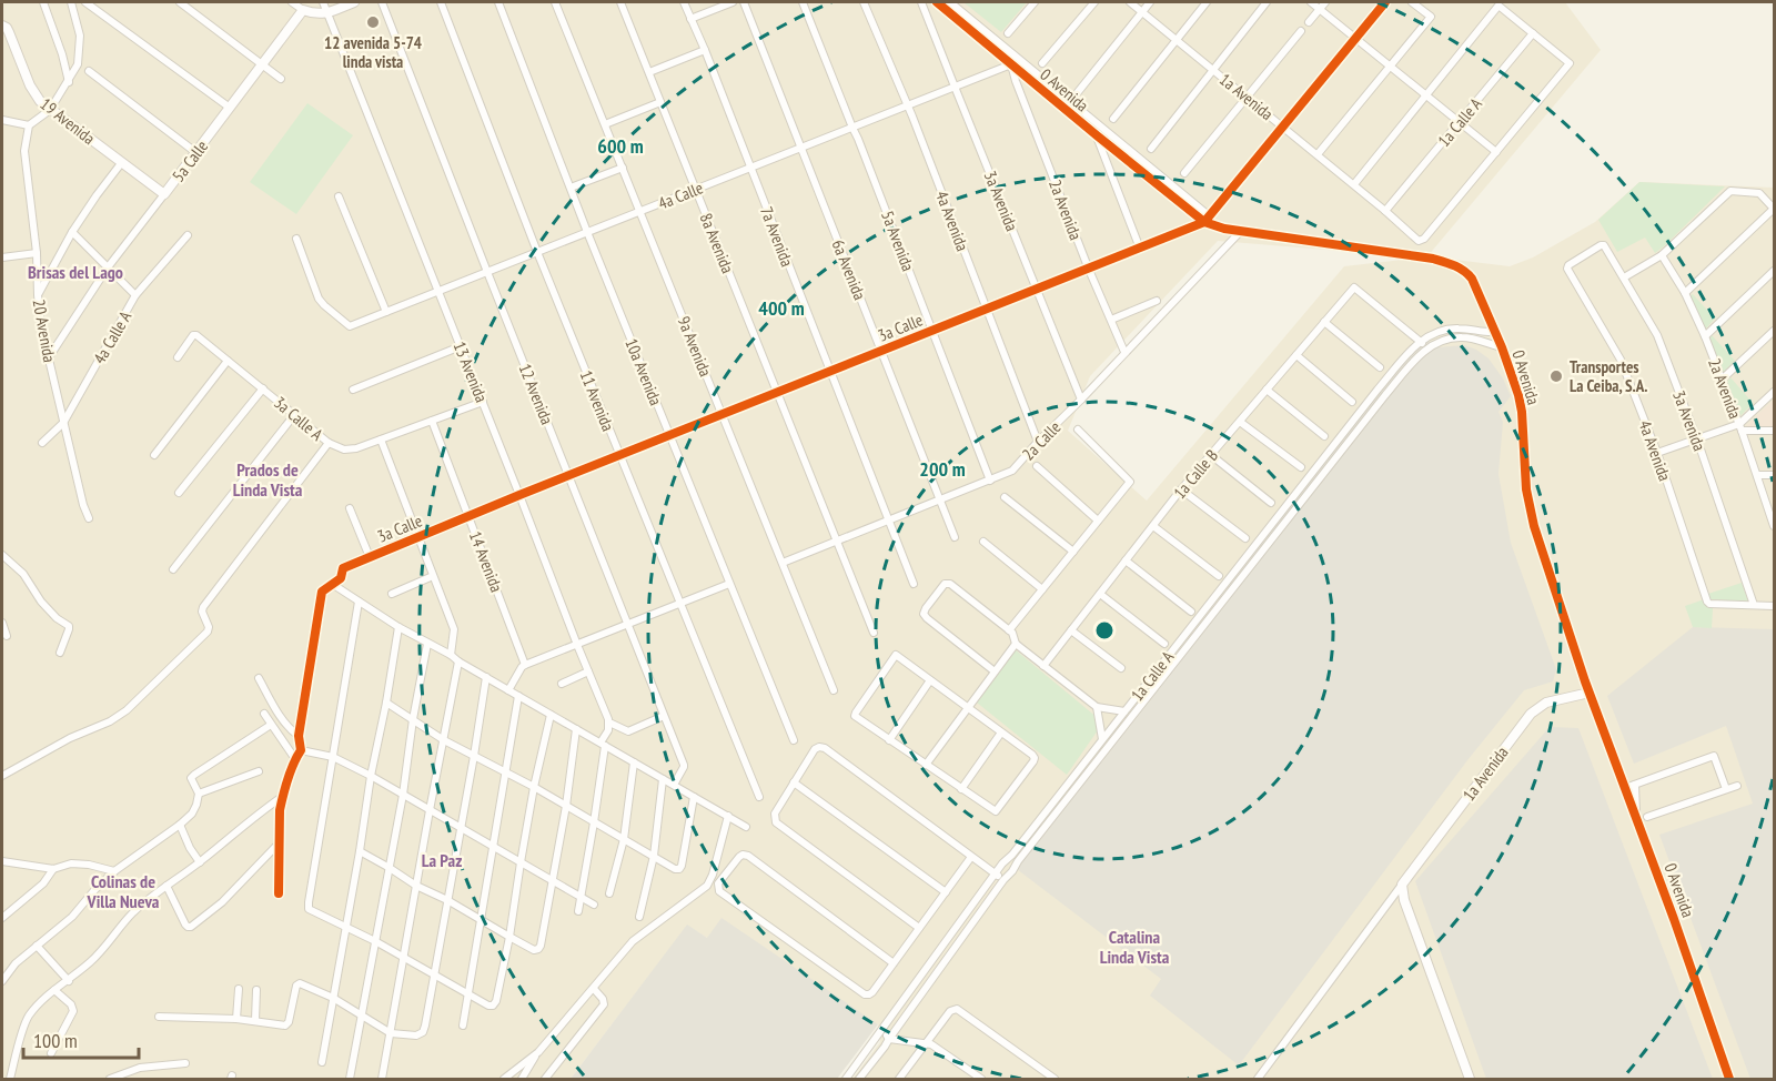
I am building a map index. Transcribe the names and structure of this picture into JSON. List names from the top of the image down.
{
  "streets": {
    "street": [
      "0 Avenida",
      "1a Avenida",
      "19 Avenida",
      "1a Calle A",
      "5a Calle",
      "4a Calle",
      "3a Avenida",
      "2a Avenida",
      "4a Avenida",
      "7a Avenida",
      "5a Avenida",
      "8a Avenida",
      "6a Avenida",
      "3a Calle",
      "20 Avenida",
      "4a Calle A",
      "9a Avenida",
      "13 Avenida",
      "10a Avenida",
      "12 Avenida",
      "11 Avenida",
      "3a Calle A",
      "2a Calle",
      "1a Calle B",
      "14 Avenida"
    ]
  },
  "crossings": [
    ["0 Avenida", "1a Avenida"],
    ["0 Avenida", "1a Calle A"],
    ["0 Avenida", "4a Calle"],
    ["0 Avenida", "2a Avenida"],
    ["0 Avenida", "3a Calle"],
    ["0 Avenida", "2a Calle"],
    ["1a Avenida", "1a Calle A"],
    ["1a Avenida", "3a Calle"],
    ["19 Avenida", "5a Calle"],
    ["1a Calle A", "1a Calle B"],
    ["5a Calle", "20 Avenida"],
    ["4a Calle", "3a Avenida"],
    ["4a Calle", "2a Avenida"],
    ["4a Calle", "4a Avenida"],
    ["4a Calle", "7a Avenida"],
    ["4a Calle", "5a Avenida"],
    ["4a Calle", "8a Avenida"],
    ["4a Calle", "6a Avenida"],
    ["4a Calle", "9a Avenida"],
    ["4a Calle", "13 Avenida"],
    ["4a Calle", "10a Avenida"],
    ["4a Calle", "12 Avenida"],
    ["4a Calle", "11 Avenida"],
    ["3a Avenida", "4a Avenida"],
    ["3a Avenida", "3a Calle"],
    ["3a Avenida", "2a Calle"],
    ["2a Avenida", "3a Calle"],
    ["2a Avenida", "2a Calle"],
    ["4a Avenida", "3a Calle"],
    ["4a Avenida", "2a Calle"],
    ["7a Avenida", "3a Calle"],
    ["7a Avenida", "2a Calle"],
    ["5a Avenida", "3a Calle"],
    ["5a Avenida", "2a Calle"],
    ["8a Avenida", "3a Calle"],
    ["8a Avenida", "2a Calle"],
    ["6a Avenida", "3a Calle"],
    ["6a Avenida", "2a Calle"],
    ["3a Calle", "9a Avenida"],
    ["3a Calle", "13 Avenida"],
    ["3a Calle", "10a Avenida"],
    ["3a Calle", "12 Avenida"],
    ["3a Calle", "11 Avenida"],
    ["3a Calle", "14 Avenida"],
    ["20 Avenida", "4a Calle A"],
    ["9a Avenida", "2a Calle"],
    ["13 Avenida", "3a Calle A"],
    ["3a Calle A", "14 Avenida"]
  ],
  "districts": [
    "Brisas del Lago",
    "Prados de Linda Vista",
    "La Paz",
    "Colinas de Villa Nueva",
    "Catalina Linda Vista"
  ],
  "places": ["12 avenida 5-74 linda vista", "Transportes La Ceiba, S.A."],
  "scale_bar": "100 m",
  "rings": ["600 m", "400 m", "200 m"]
}
